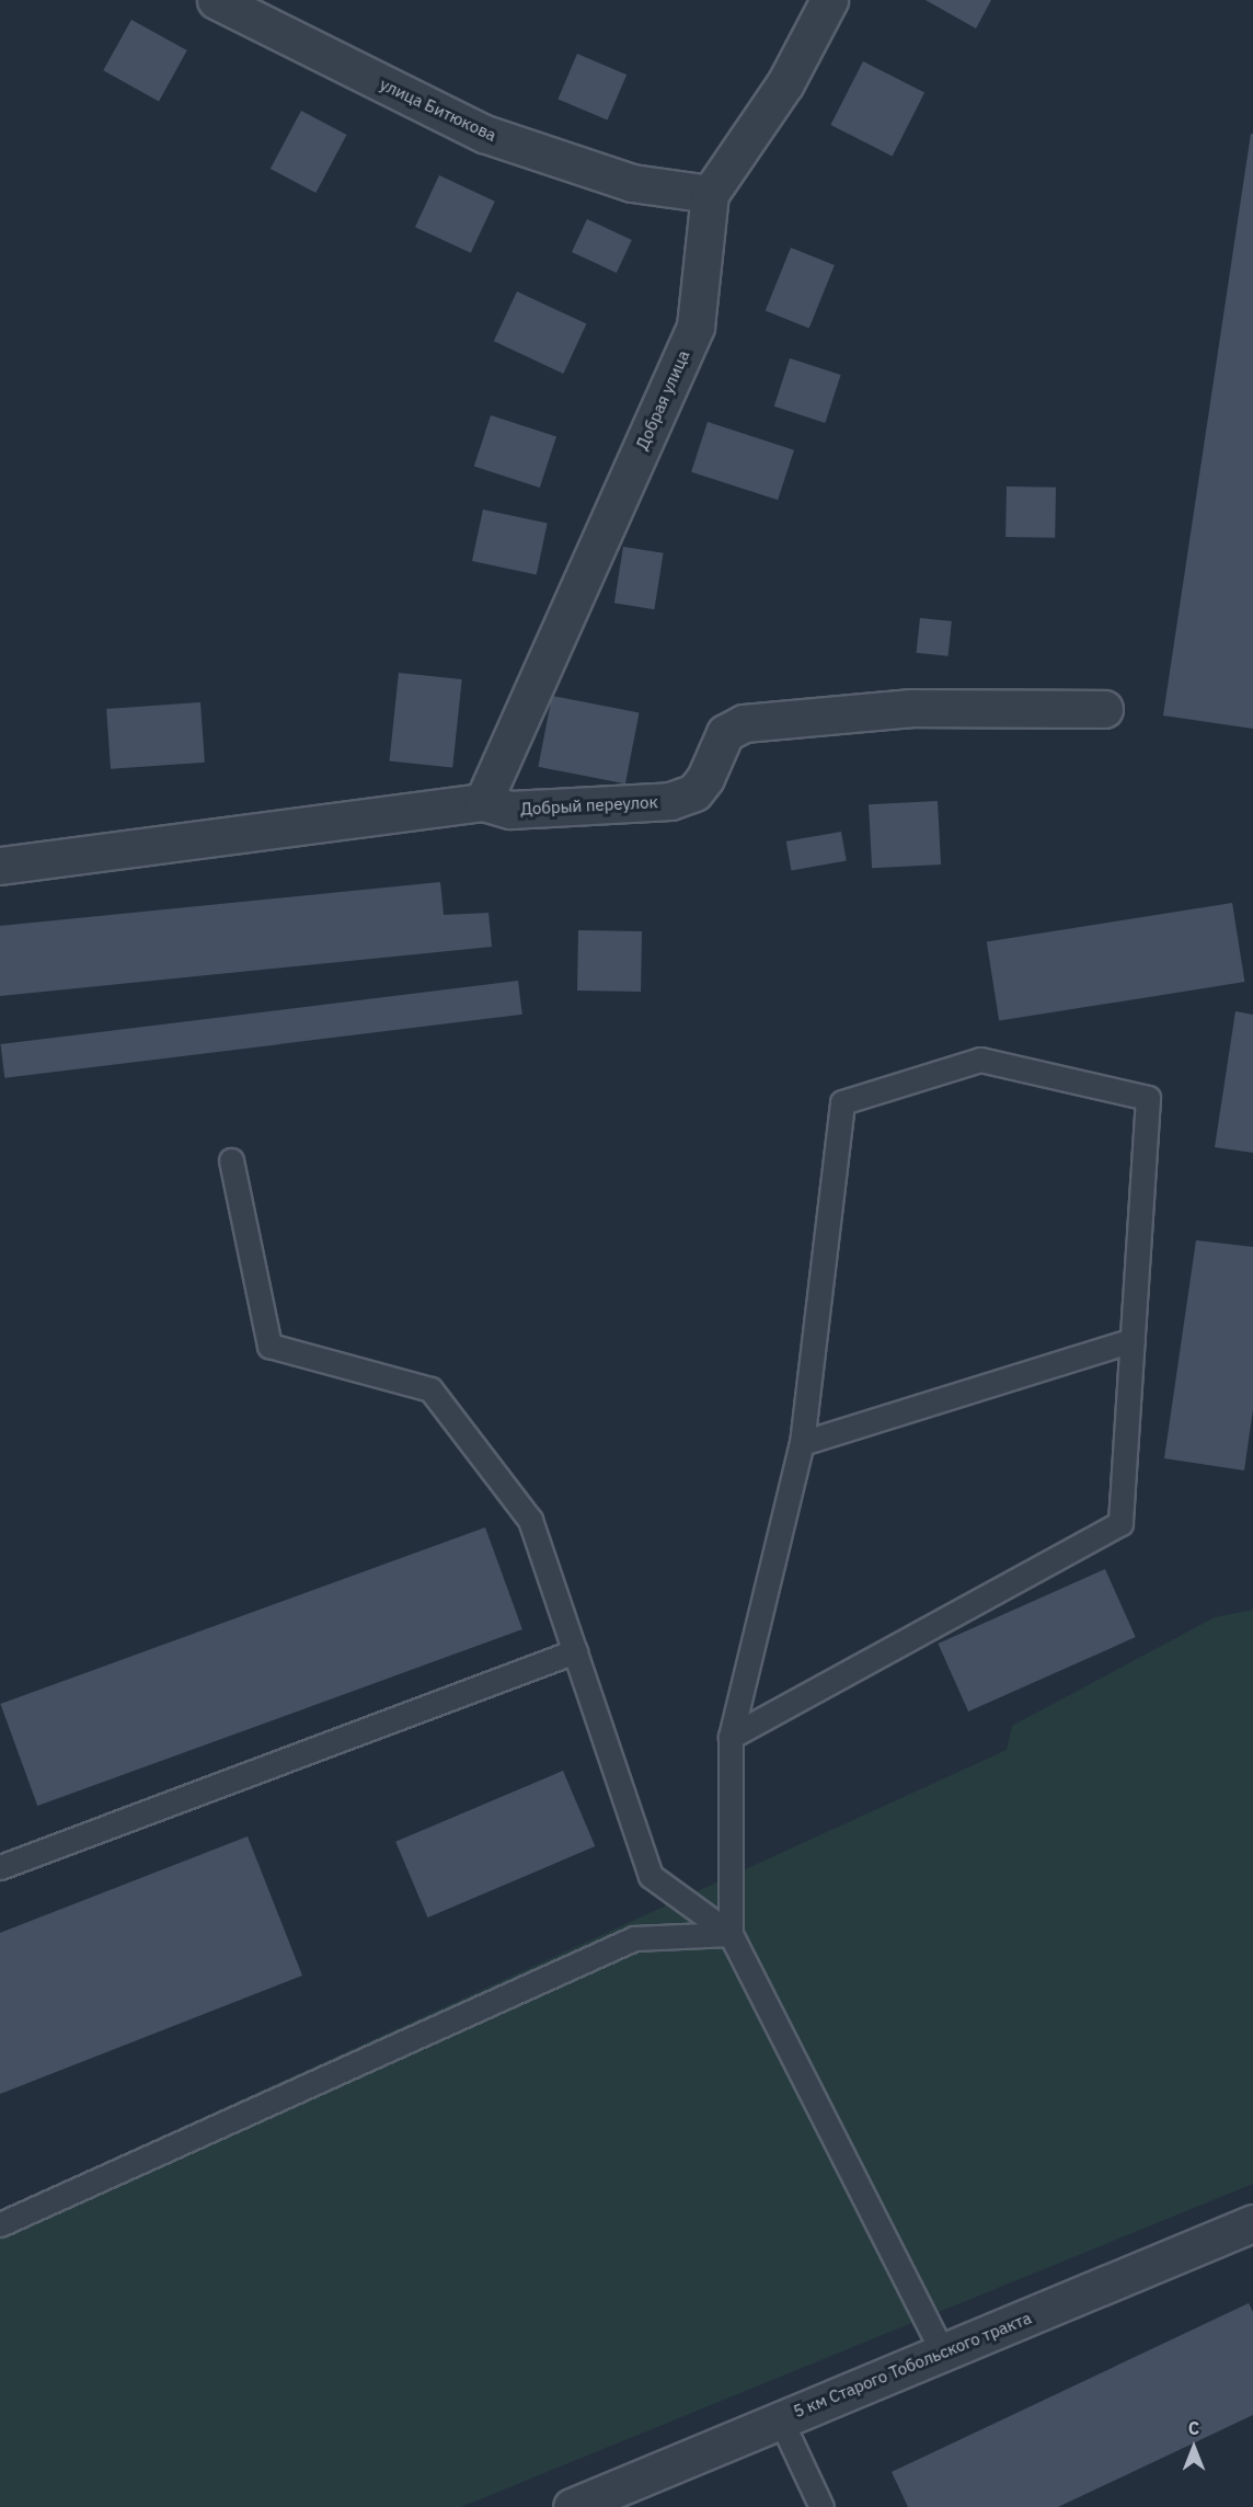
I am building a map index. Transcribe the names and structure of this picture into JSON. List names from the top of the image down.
{
  "streets": {
    "street": [
      "улица Битюкова",
      "Добрая улица",
      "Добрый переулок",
      "5 км Старого Тобольского тракта"
    ]
  },
  "crossings": [
    ["улица Битюкова", "Добрая улица"],
    ["Добрая улица", "Добрый переулок"]
  ],
  "north": "top"
}
